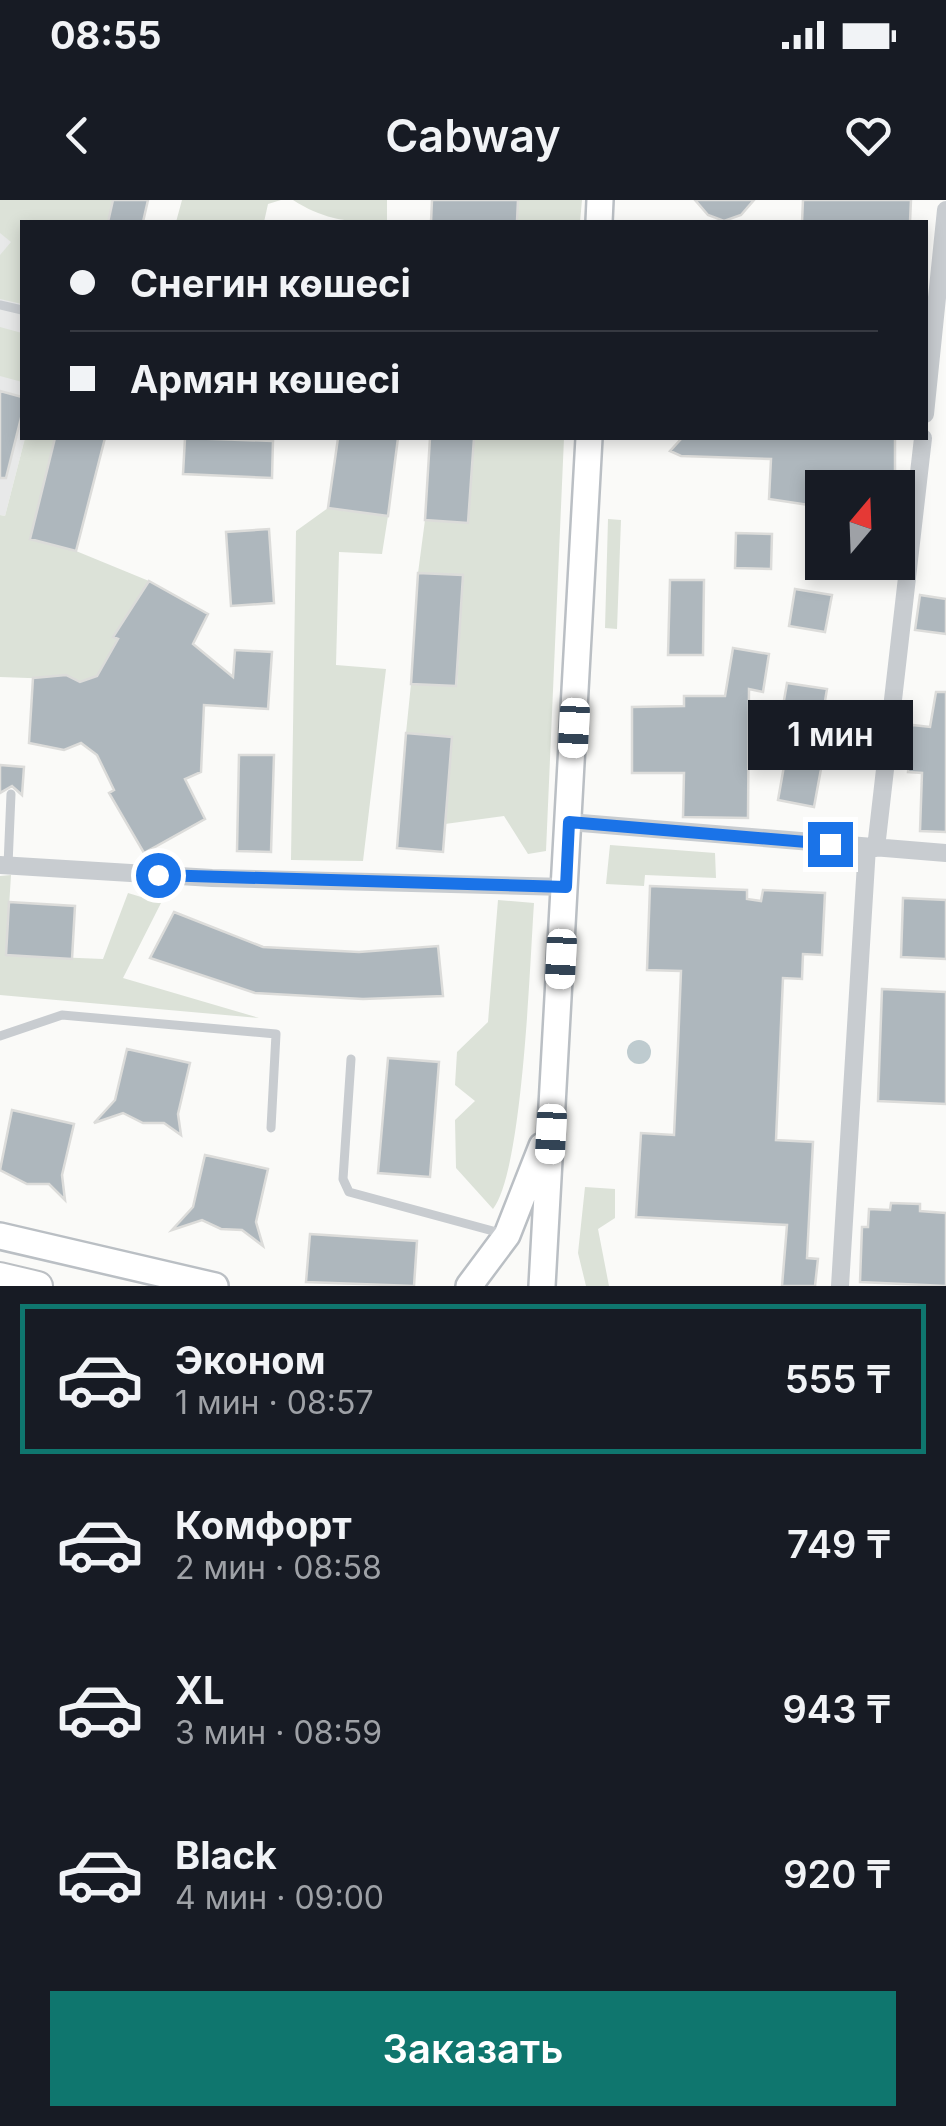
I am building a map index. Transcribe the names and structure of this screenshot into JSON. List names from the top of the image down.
{
  "north": "top",
  "page": {
    "status": "08:55",
    "header": "Cabway",
    "banner": ["Снегин көшесі", "Армян көшесі"],
    "bubble": "1 мин",
    "list": [
      {
        "name": "Эконом",
        "note": "1 мин · 08:57",
        "value": "555 ₸"
      },
      {
        "name": "Комфорт",
        "note": "2 мин · 08:58",
        "value": "749 ₸"
      },
      {
        "name": "XL",
        "note": "3 мин · 08:59",
        "value": "943 ₸"
      },
      {
        "name": "Black",
        "note": "4 мин · 09:00",
        "value": "920 ₸"
      }
    ],
    "buttons": "Заказать"
  }
}
